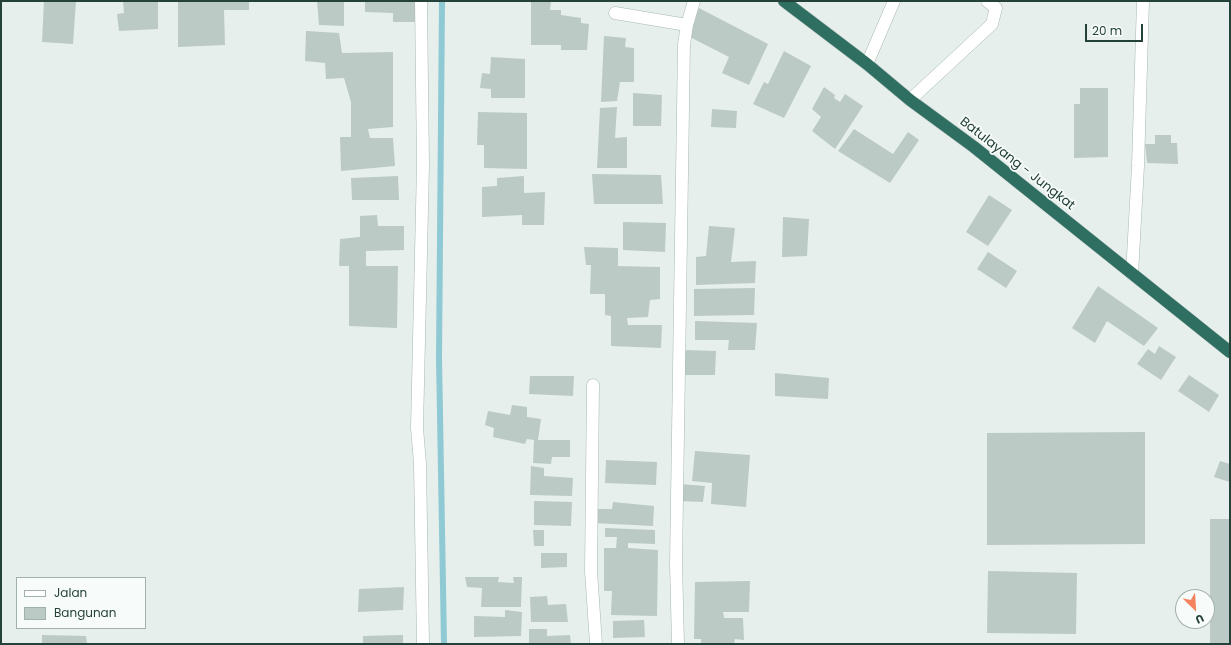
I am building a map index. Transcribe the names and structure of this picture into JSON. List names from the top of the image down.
{
  "streets": {
    "highway": ["Batulayang - Jungkat"]
  },
  "legend": ["Jalan", "Bangunan"],
  "scale_bar": "20 m",
  "north": "bottom right"
}
